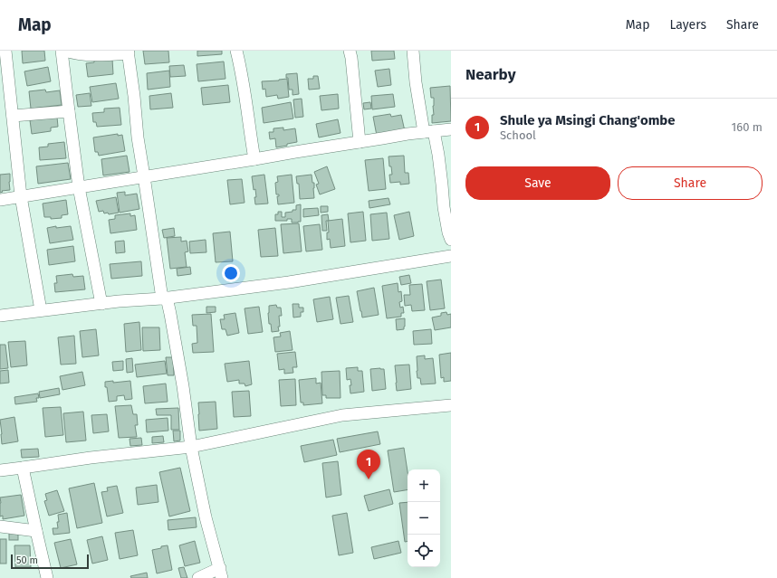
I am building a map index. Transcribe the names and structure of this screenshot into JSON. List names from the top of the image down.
{
  "scale_bar": "50 m",
  "page": {
    "header": "Map",
    "nav": ["Map", "Layers", "Share"],
    "heading": "Nearby",
    "list": [
      {
        "mark": "1",
        "name": "Shule ya Msingi Chang'ombe",
        "note": "School",
        "value": "160 m"
      }
    ],
    "buttons": ["Save", "Share"],
    "pins": "1",
    "map_buttons": ["+", "−"],
    "scale": "50 m"
  }
}
